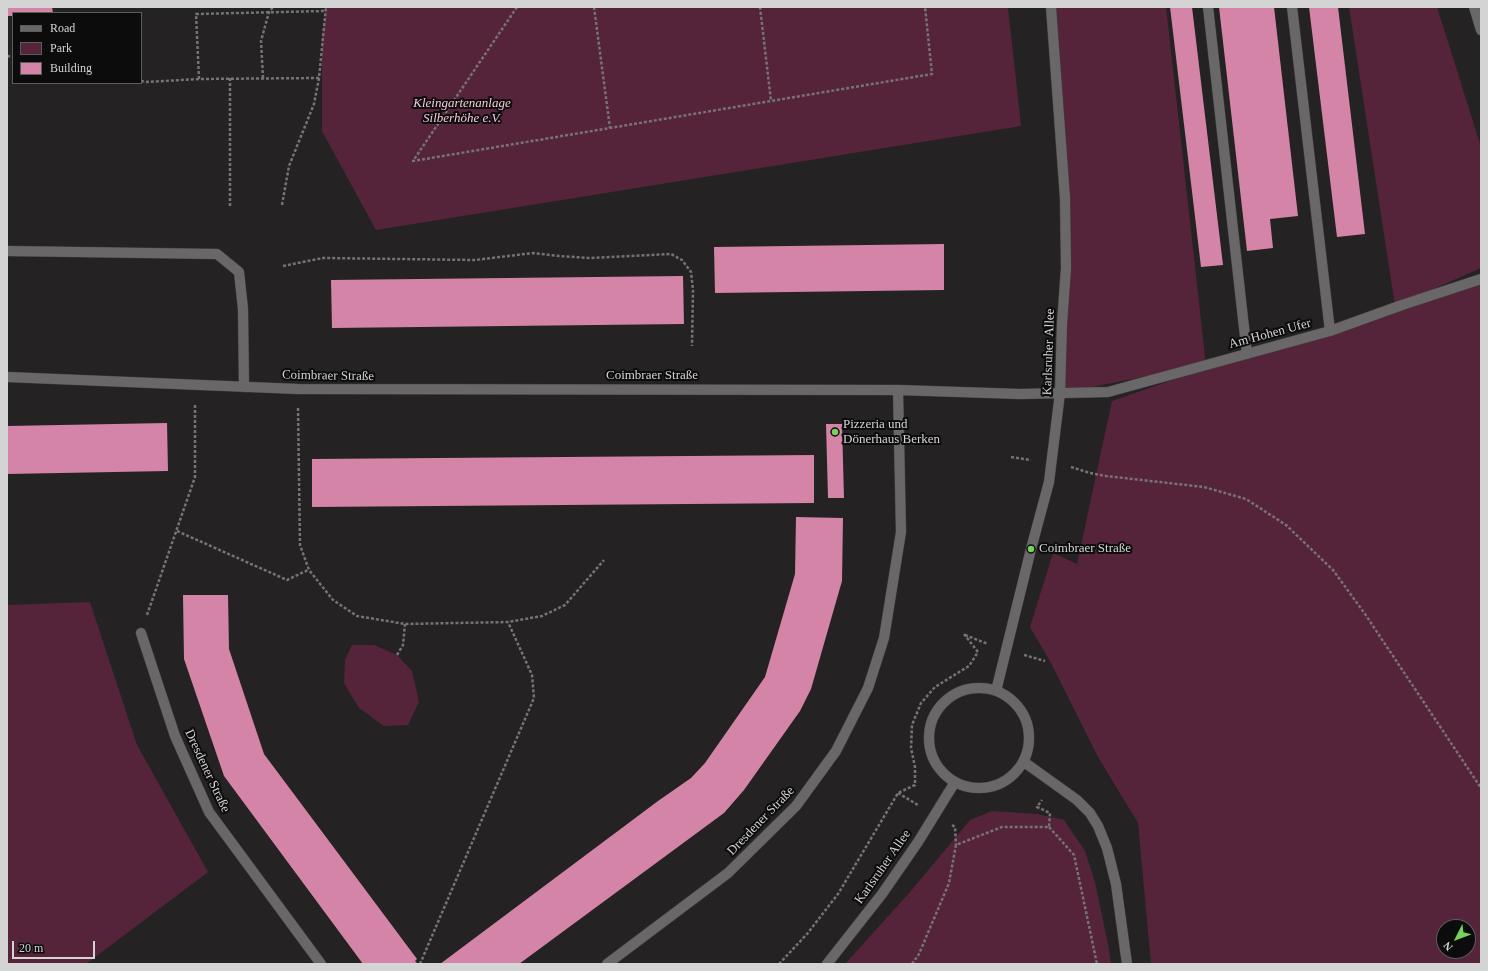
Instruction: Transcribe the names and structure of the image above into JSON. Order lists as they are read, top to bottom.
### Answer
{
  "streets": {
    "street": [
      "Am Hohen Ufer",
      "Karlsruher Allee",
      "Coimbraer Straße",
      "Dresdener Straße"
    ]
  },
  "crossings": [
    ["Am Hohen Ufer", "Karlsruher Allee"],
    ["Am Hohen Ufer", "Coimbraer Straße"],
    ["Karlsruher Allee", "Coimbraer Straße"],
    ["Coimbraer Straße", "Dresdener Straße"]
  ],
  "parks": ["Kleingartenanlage Silberhöhe e.V."],
  "places": ["Pizzeria und Dönerhaus Berken", "Coimbraer Straße"],
  "legend": ["Road", "Park", "Building"],
  "scale_bar": "20 m",
  "north": "bottom left"
}
